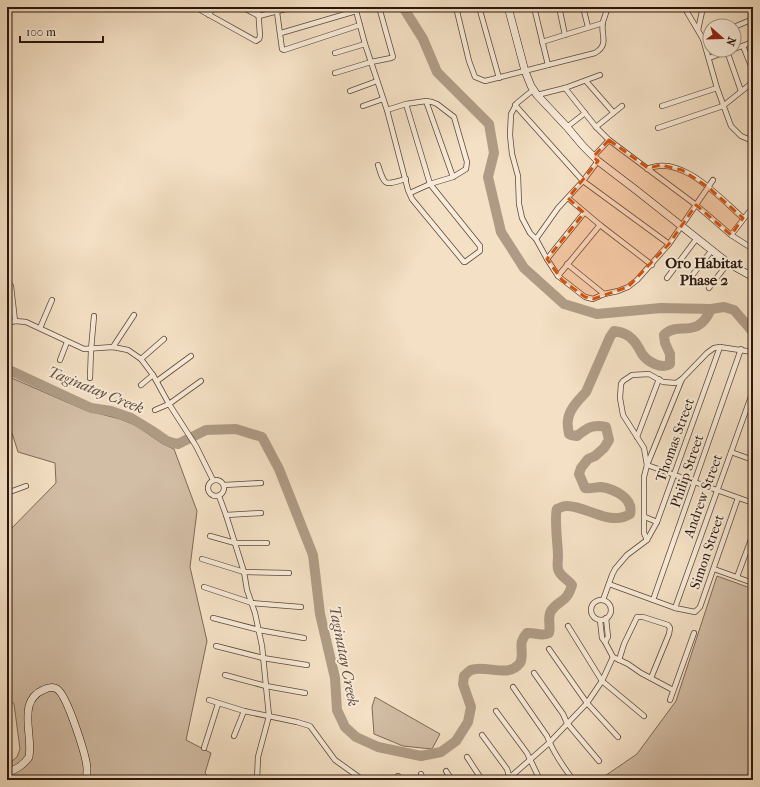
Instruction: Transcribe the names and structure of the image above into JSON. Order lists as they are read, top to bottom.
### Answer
{
  "streets": {
    "street": [
      "Thomas Street",
      "Philip Street",
      "Andrew Street",
      "Simon Street"
    ]
  },
  "crossings": [
    ["Andrew Street", "Simon Street"]
  ],
  "districts": ["Oro Habitat Phase 2"],
  "water": ["Taginatay Creek"],
  "scale_bar": "100 m",
  "north": "right"
}
